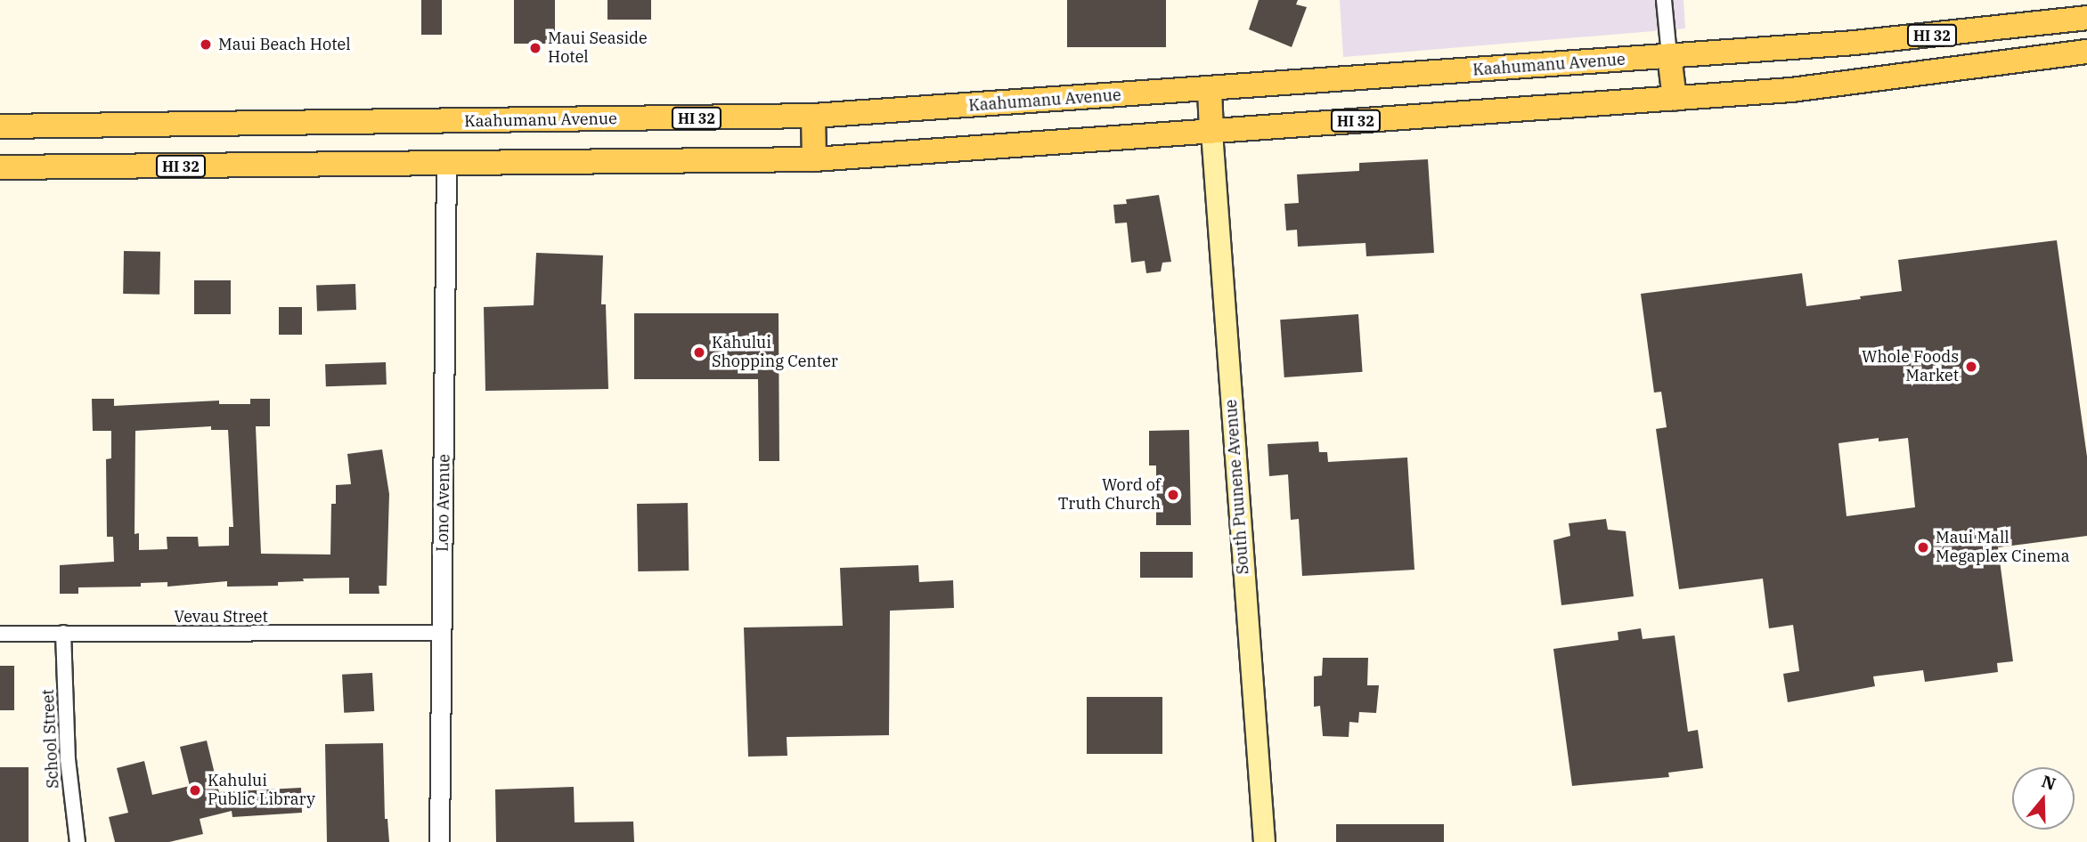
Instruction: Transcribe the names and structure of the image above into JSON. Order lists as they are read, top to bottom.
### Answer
{
  "streets": {
    "main road": ["HI 32", "Kaahumanu Avenue", "South Puunene Avenue"],
    "street": ["Lono Avenue", "Vevau Street", "School Street"]
  },
  "crossings": [
    ["HI 32", "South Puunene Avenue"],
    ["HI 32", "Lono Avenue"],
    ["Lono Avenue", "Vevau Street"],
    ["Vevau Street", "School Street"]
  ],
  "places": [
    "Maui Beach Hotel",
    "Maui Seaside Hotel",
    "Kahului Shopping Center",
    "Whole Foods Market",
    "Word of Truth Church",
    "Maui Mall Megaplex Cinema",
    "Kahului Public Library"
  ],
  "north": "top"
}
